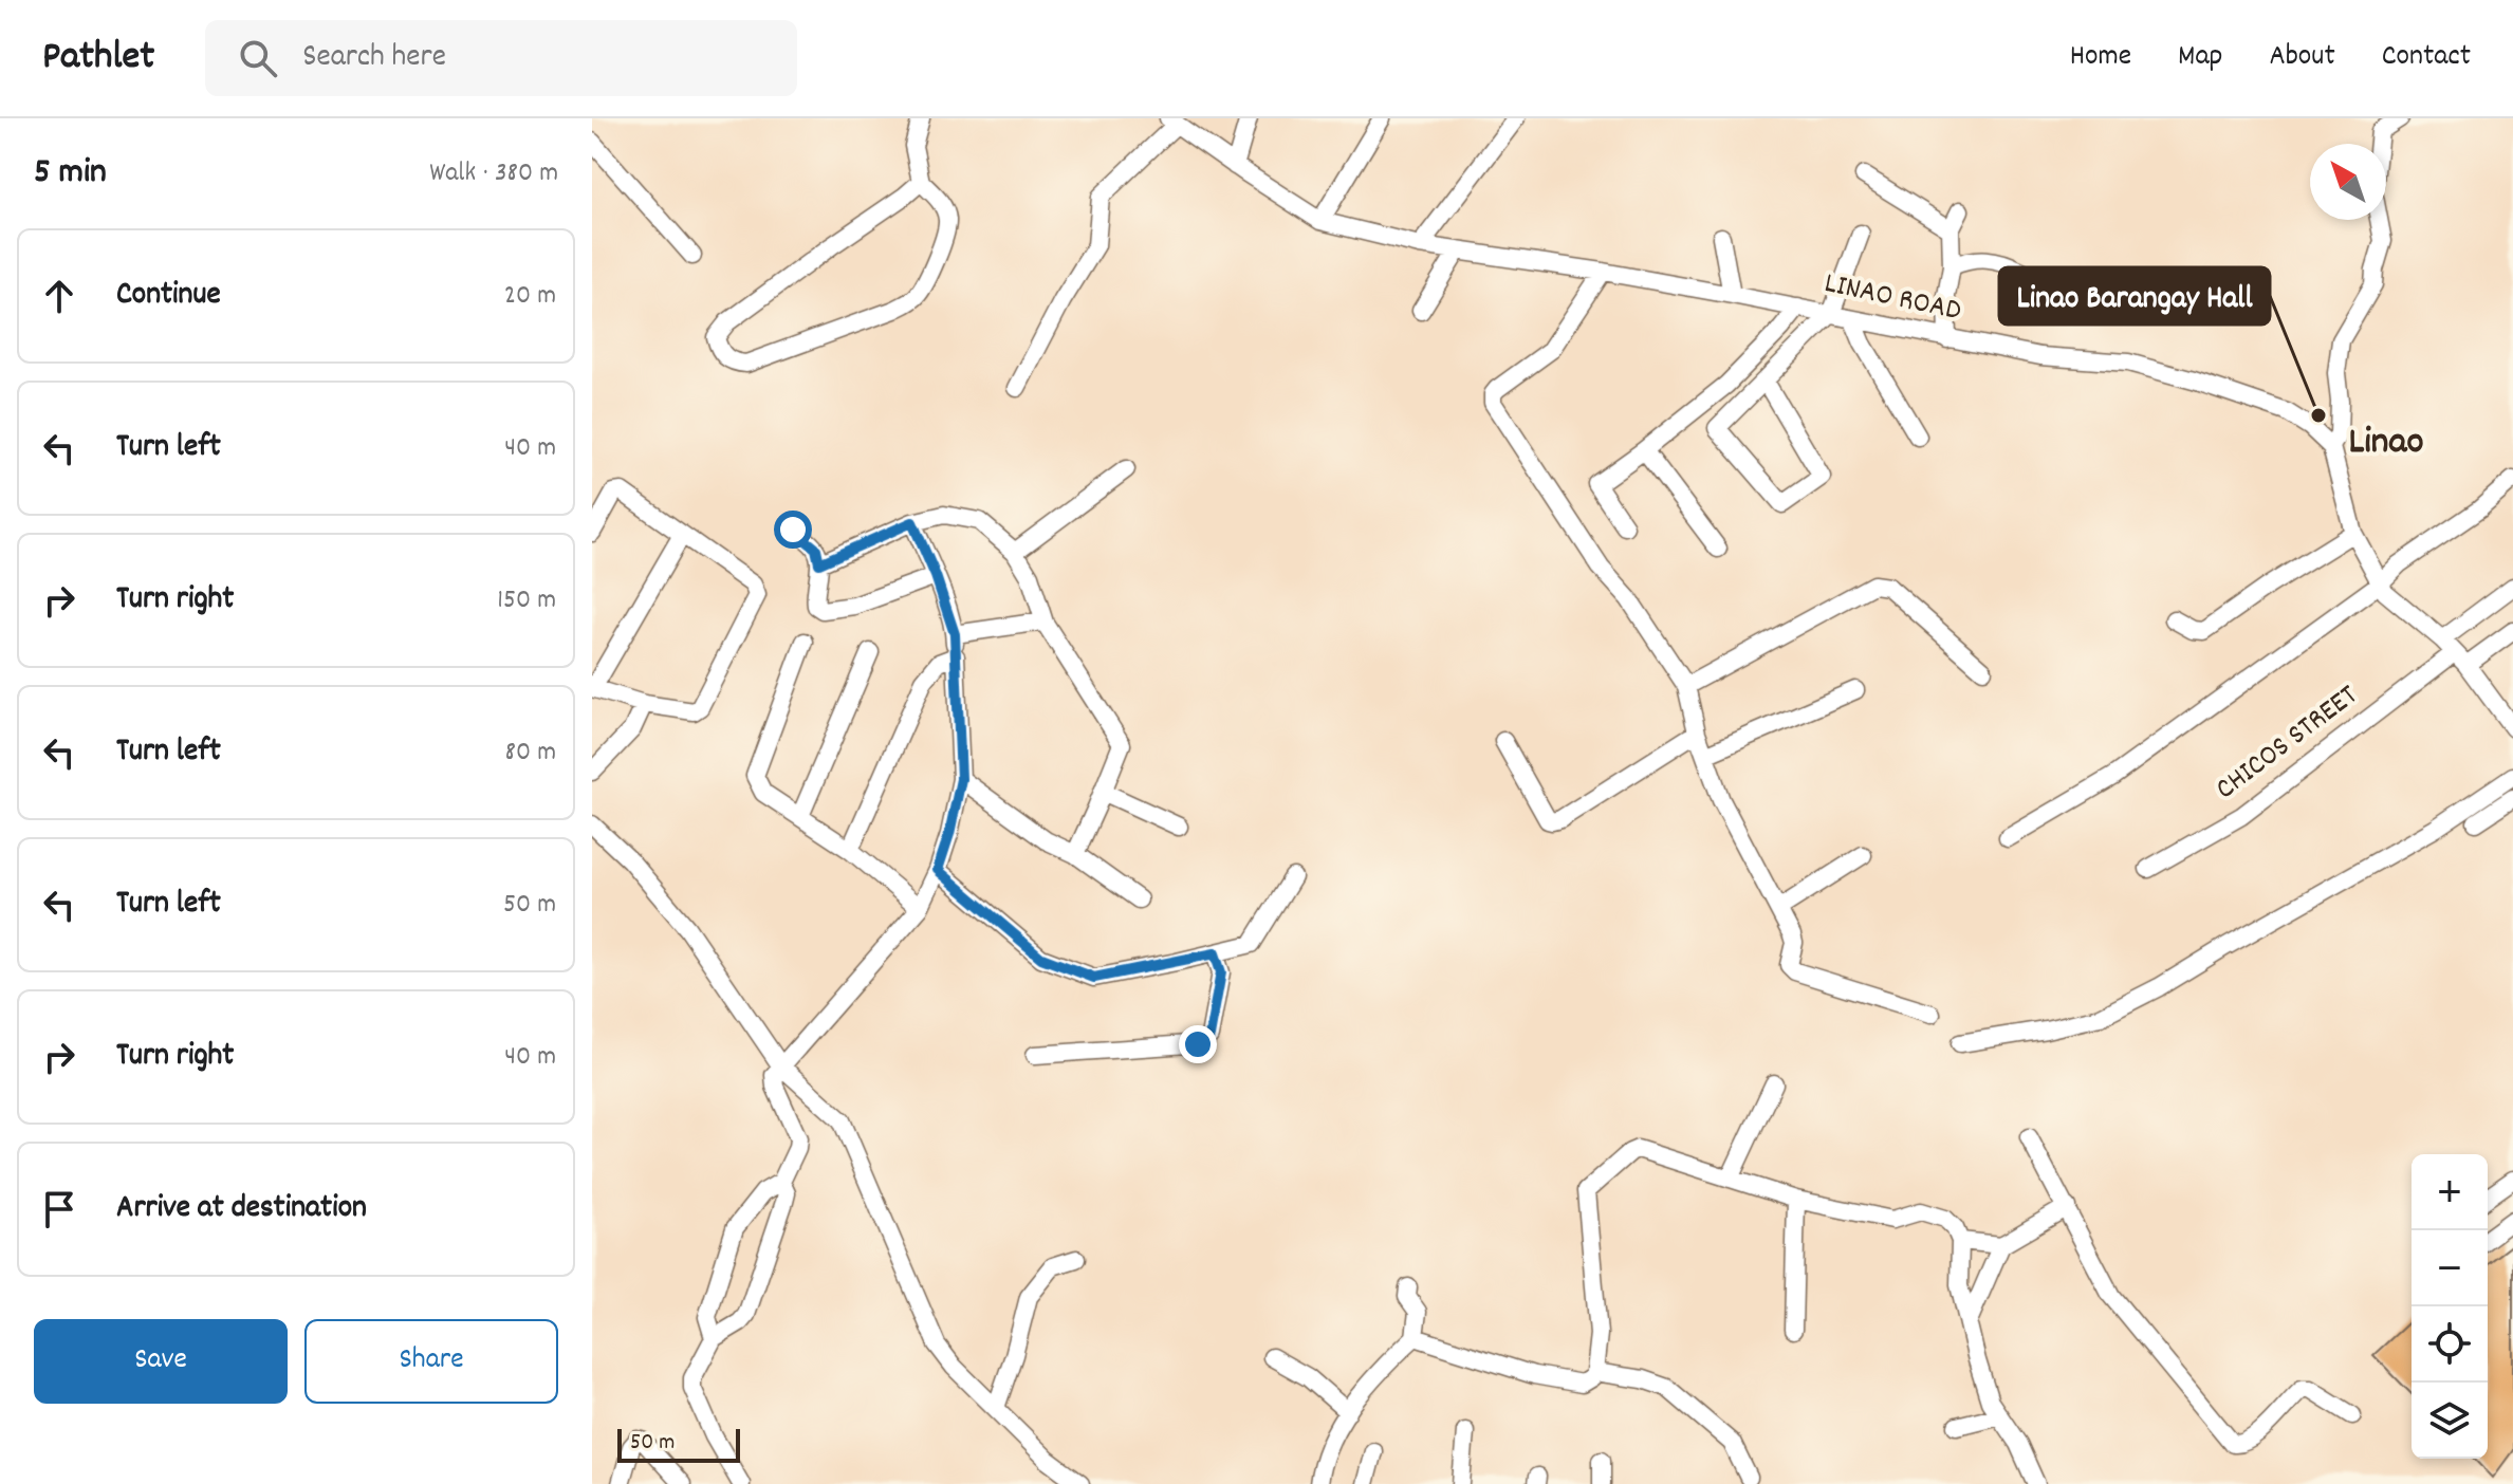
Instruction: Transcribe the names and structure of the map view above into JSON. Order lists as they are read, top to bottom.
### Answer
{
  "streets": {
    "street": ["LINAO ROAD", "CHICOS STREET"]
  },
  "districts": ["Linao"],
  "places": ["Linao Barangay Hall"],
  "scale_bar": "50 m",
  "north": "top left",
  "page": {
    "header": "Pathlet",
    "search": "Search here",
    "nav": [
      "Home",
      "Map",
      "About",
      "Contact"
    ],
    "heading": ["5 min", "Walk · 380 m"],
    "list": [
      ["Continue", "20 m"],
      ["Turn left", "40 m"],
      ["Turn right", "150 m"],
      ["Turn left", "80 m"],
      ["Turn left", "50 m"],
      ["Turn right", "40 m"],
      "Arrive at destination"
    ],
    "map_buttons": ["+", "−"],
    "buttons": ["Save", "Share"],
    "scale": "50 m"
  }
}
